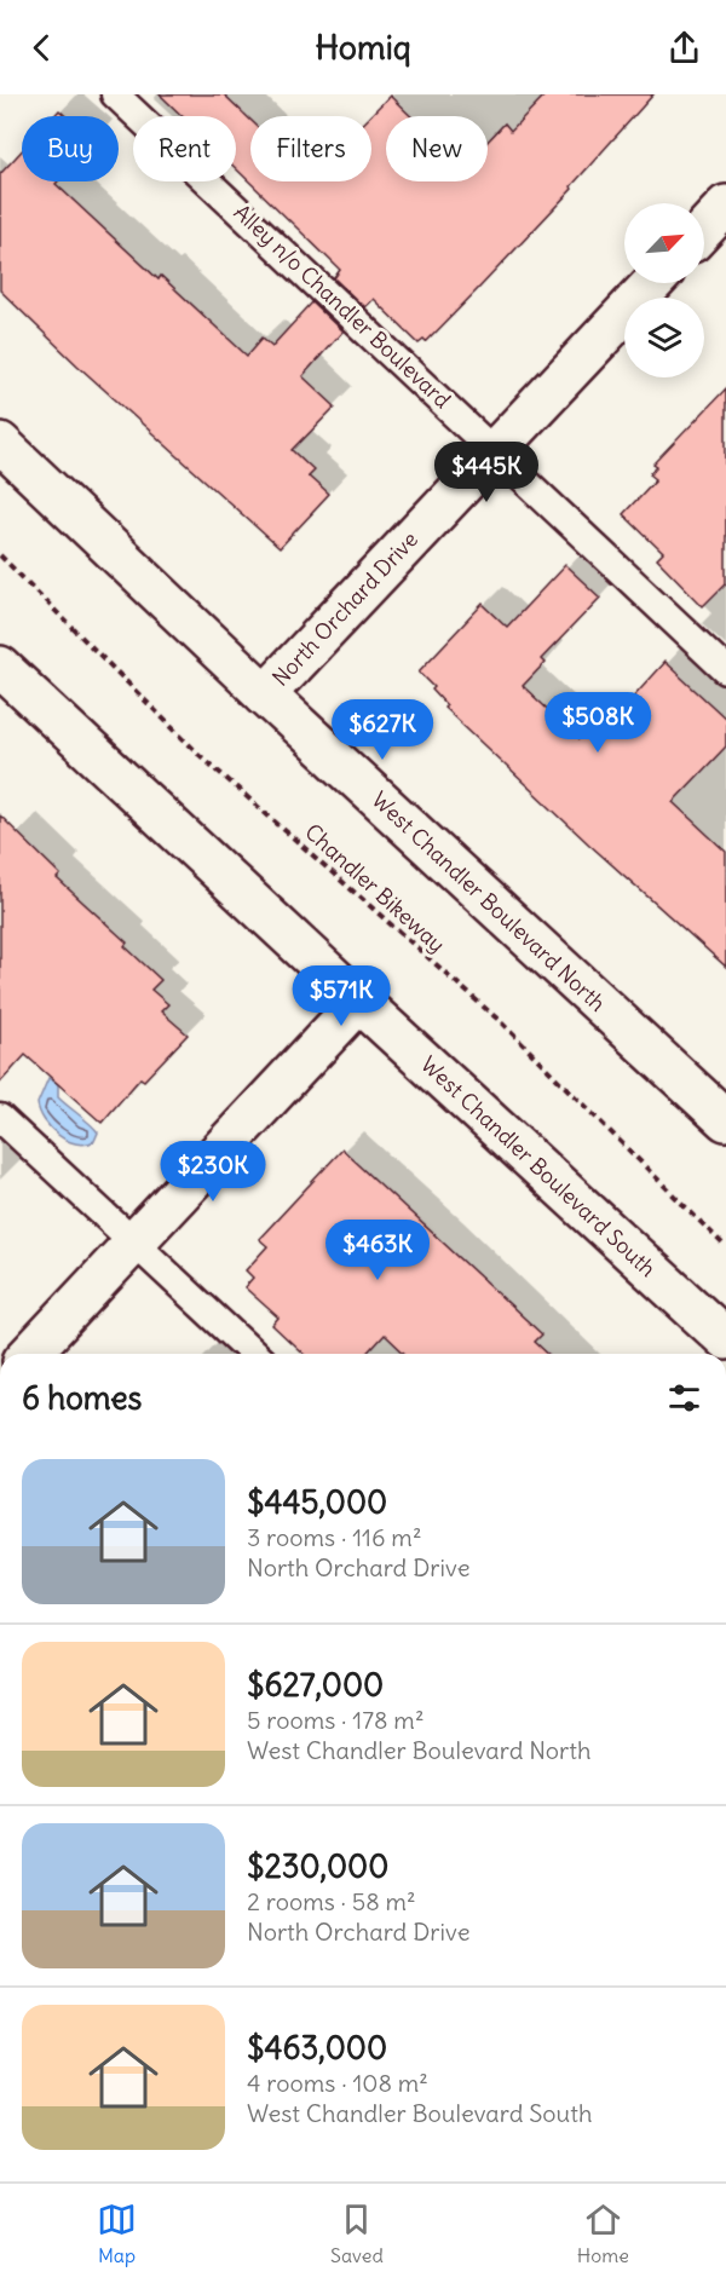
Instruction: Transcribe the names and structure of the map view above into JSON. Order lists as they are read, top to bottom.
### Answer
{
  "streets": {
    "main road": ["North Orchard Drive", "West Chandler Boulevard North", "West Chandler Boulevard South"],
    "lane": ["Alley n/o Chandler Boulevard"],
    "path": ["Chandler Bikeway"]
  },
  "crossings": [
    ["Alley n/o Chandler Boulevard", "North Orchard Drive"],
    ["North Orchard Drive", "West Chandler Boulevard North"]
  ],
  "north": "top right",
  "page": {
    "header": "Homiq",
    "chip": [
      "Buy",
      "Rent",
      "Filters",
      "New"
    ],
    "price": [
      "$445K",
      "$508K",
      "$627K",
      "$571K",
      "$230K",
      "$463K"
    ],
    "heading": "6 homes",
    "list": [
      {
        "name": "$445,000",
        "note": "3 rooms · 116 m² · North Orchard Drive"
      },
      {
        "name": "$627,000",
        "note": "5 rooms · 178 m² · West Chandler Boulevard North"
      },
      {
        "name": "$230,000",
        "note": "2 rooms · 58 m² · North Orchard Drive"
      },
      {
        "name": "$463,000",
        "note": "4 rooms · 108 m² · West Chandler Boulevard South"
      }
    ],
    "tabs": ["Map", "Saved", "Home"]
  }
}
